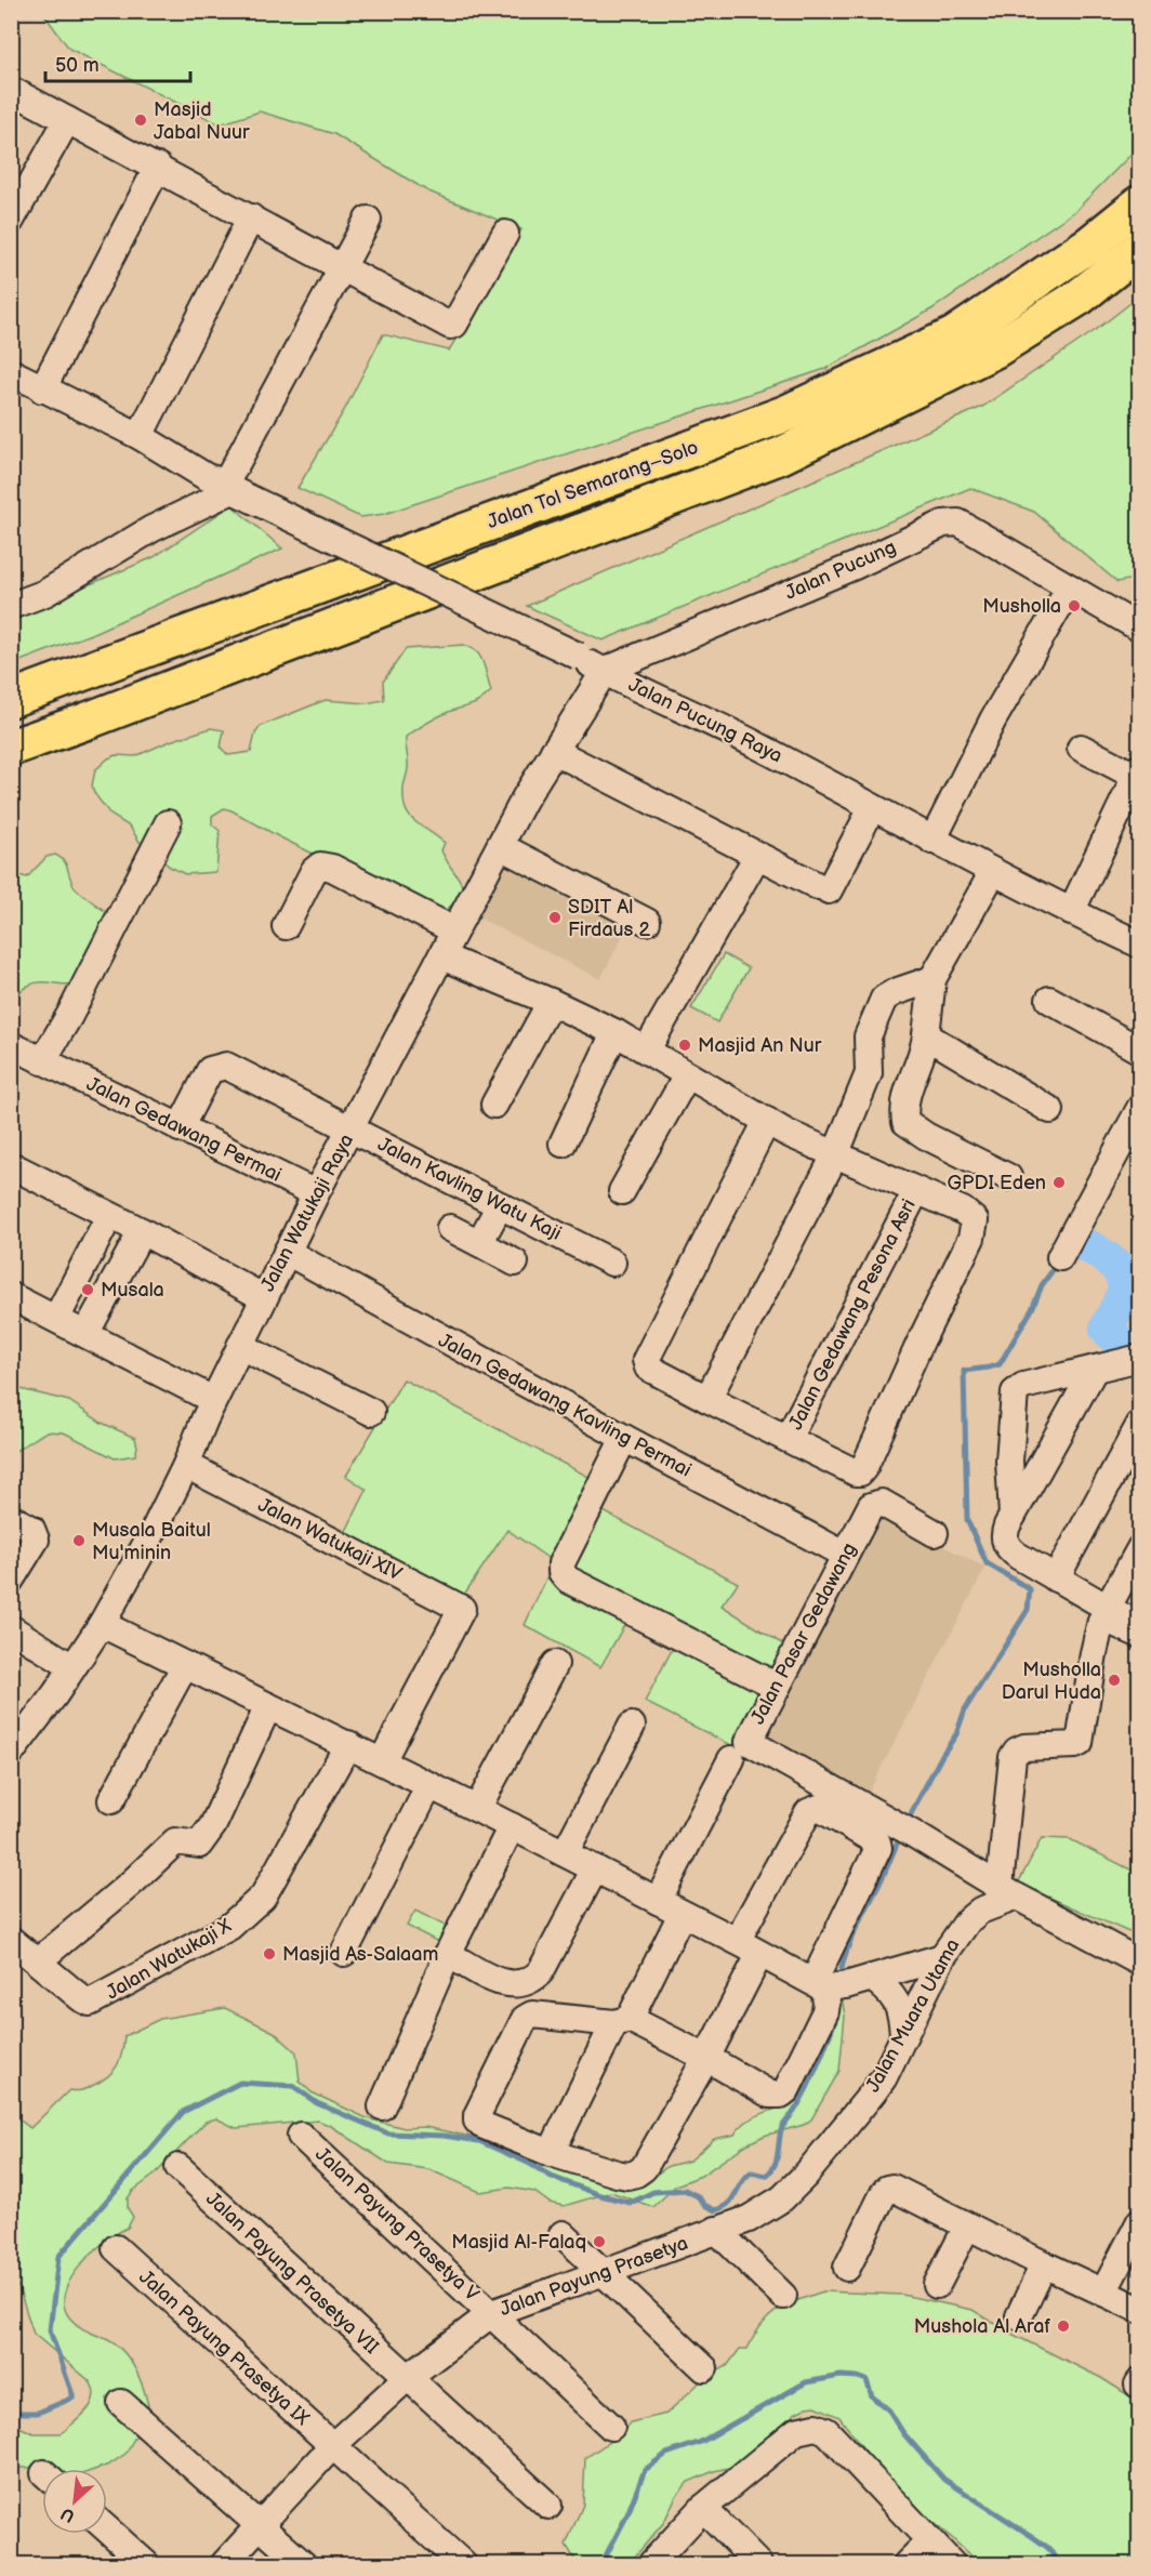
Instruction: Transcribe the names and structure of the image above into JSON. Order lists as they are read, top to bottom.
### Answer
{
  "streets": {
    "highway": ["Jalan Tol Semarang–Solo"],
    "street": [
      "Jalan Pucung",
      "Jalan Pucung Raya",
      "Jalan Gedawang Permai",
      "Jalan Kavling Watu Kaji",
      "Jalan Watukaji Raya",
      "Jalan Gedawang Pesona Asri",
      "Jalan Gedawang Kavling Permai",
      "Jalan Watukaji XIV",
      "Jalan Pasar Gedawang",
      "Jalan Watukaji X",
      "Jalan Muara Utama",
      "Jalan Payung Prasetya V",
      "Jalan Payung Prasetya VII",
      "Jalan Payung Prasetya",
      "Jalan Payung Prasetya IX"
    ]
  },
  "crossings": [
    ["Jalan Pucung", "Jalan Pucung Raya"],
    ["Jalan Pucung", "Jalan Watukaji Raya"],
    ["Jalan Pucung Raya", "Jalan Watukaji Raya"],
    ["Jalan Gedawang Permai", "Jalan Kavling Watu Kaji"],
    ["Jalan Gedawang Permai", "Jalan Watukaji Raya"],
    ["Jalan Kavling Watu Kaji", "Jalan Watukaji Raya"],
    ["Jalan Watukaji Raya", "Jalan Gedawang Pesona Asri"],
    ["Jalan Watukaji Raya", "Jalan Gedawang Kavling Permai"],
    ["Jalan Watukaji Raya", "Jalan Watukaji XIV"],
    ["Jalan Gedawang Kavling Permai", "Jalan Pasar Gedawang"],
    ["Jalan Pasar Gedawang", "Jalan Muara Utama"],
    ["Jalan Muara Utama", "Jalan Payung Prasetya"],
    ["Jalan Payung Prasetya V", "Jalan Payung Prasetya"],
    ["Jalan Payung Prasetya VII", "Jalan Payung Prasetya"],
    ["Jalan Payung Prasetya", "Jalan Payung Prasetya IX"]
  ],
  "places": [
    "Masjid Jabal Nuur",
    "Musholla",
    "SDIT Al Firdaus 2",
    "Masjid An Nur",
    "GPDI Eden",
    "Musala",
    "Musala Baitul Mu'minin",
    "Musholla Darul Huda",
    "Masjid As-Salaam",
    "Masjid Al-Falaq",
    "Mushola Al Araf"
  ],
  "scale_bar": "50 m",
  "north": "bottom left"
}
